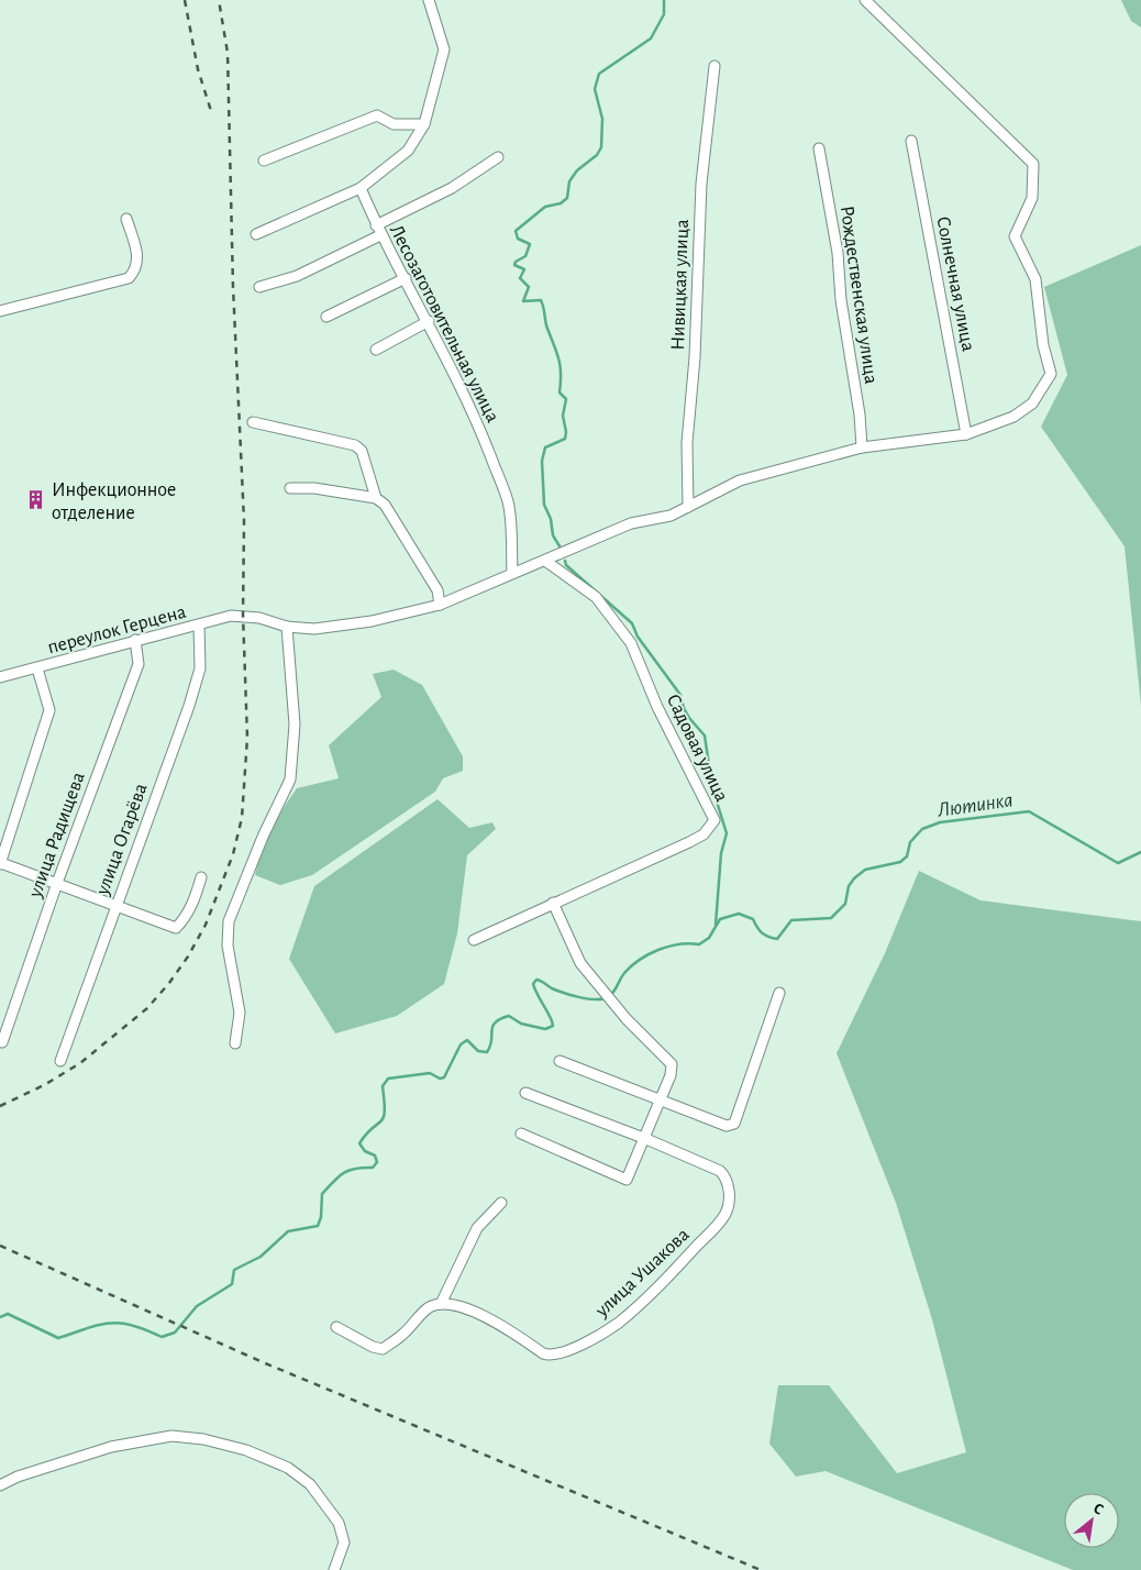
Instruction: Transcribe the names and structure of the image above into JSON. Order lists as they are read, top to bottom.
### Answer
{
  "streets": {
    "street": [
      "Солнечная улица",
      "Нивицкая улица",
      "Рождественская улица",
      "Лесозаготовительная улица",
      "переулок Герцена",
      "Садовая улица",
      "улица Радищева",
      "улица Огарёва",
      "улица Ушакова"
    ]
  },
  "crossings": [
    ["переулок Герцена", "улица Радищева"],
    ["переулок Герцена", "улица Огарёва"]
  ],
  "water": ["Лютинка"],
  "places": {
    "building": ["Инфекционное отделение"]
  },
  "north": "top right"
}
